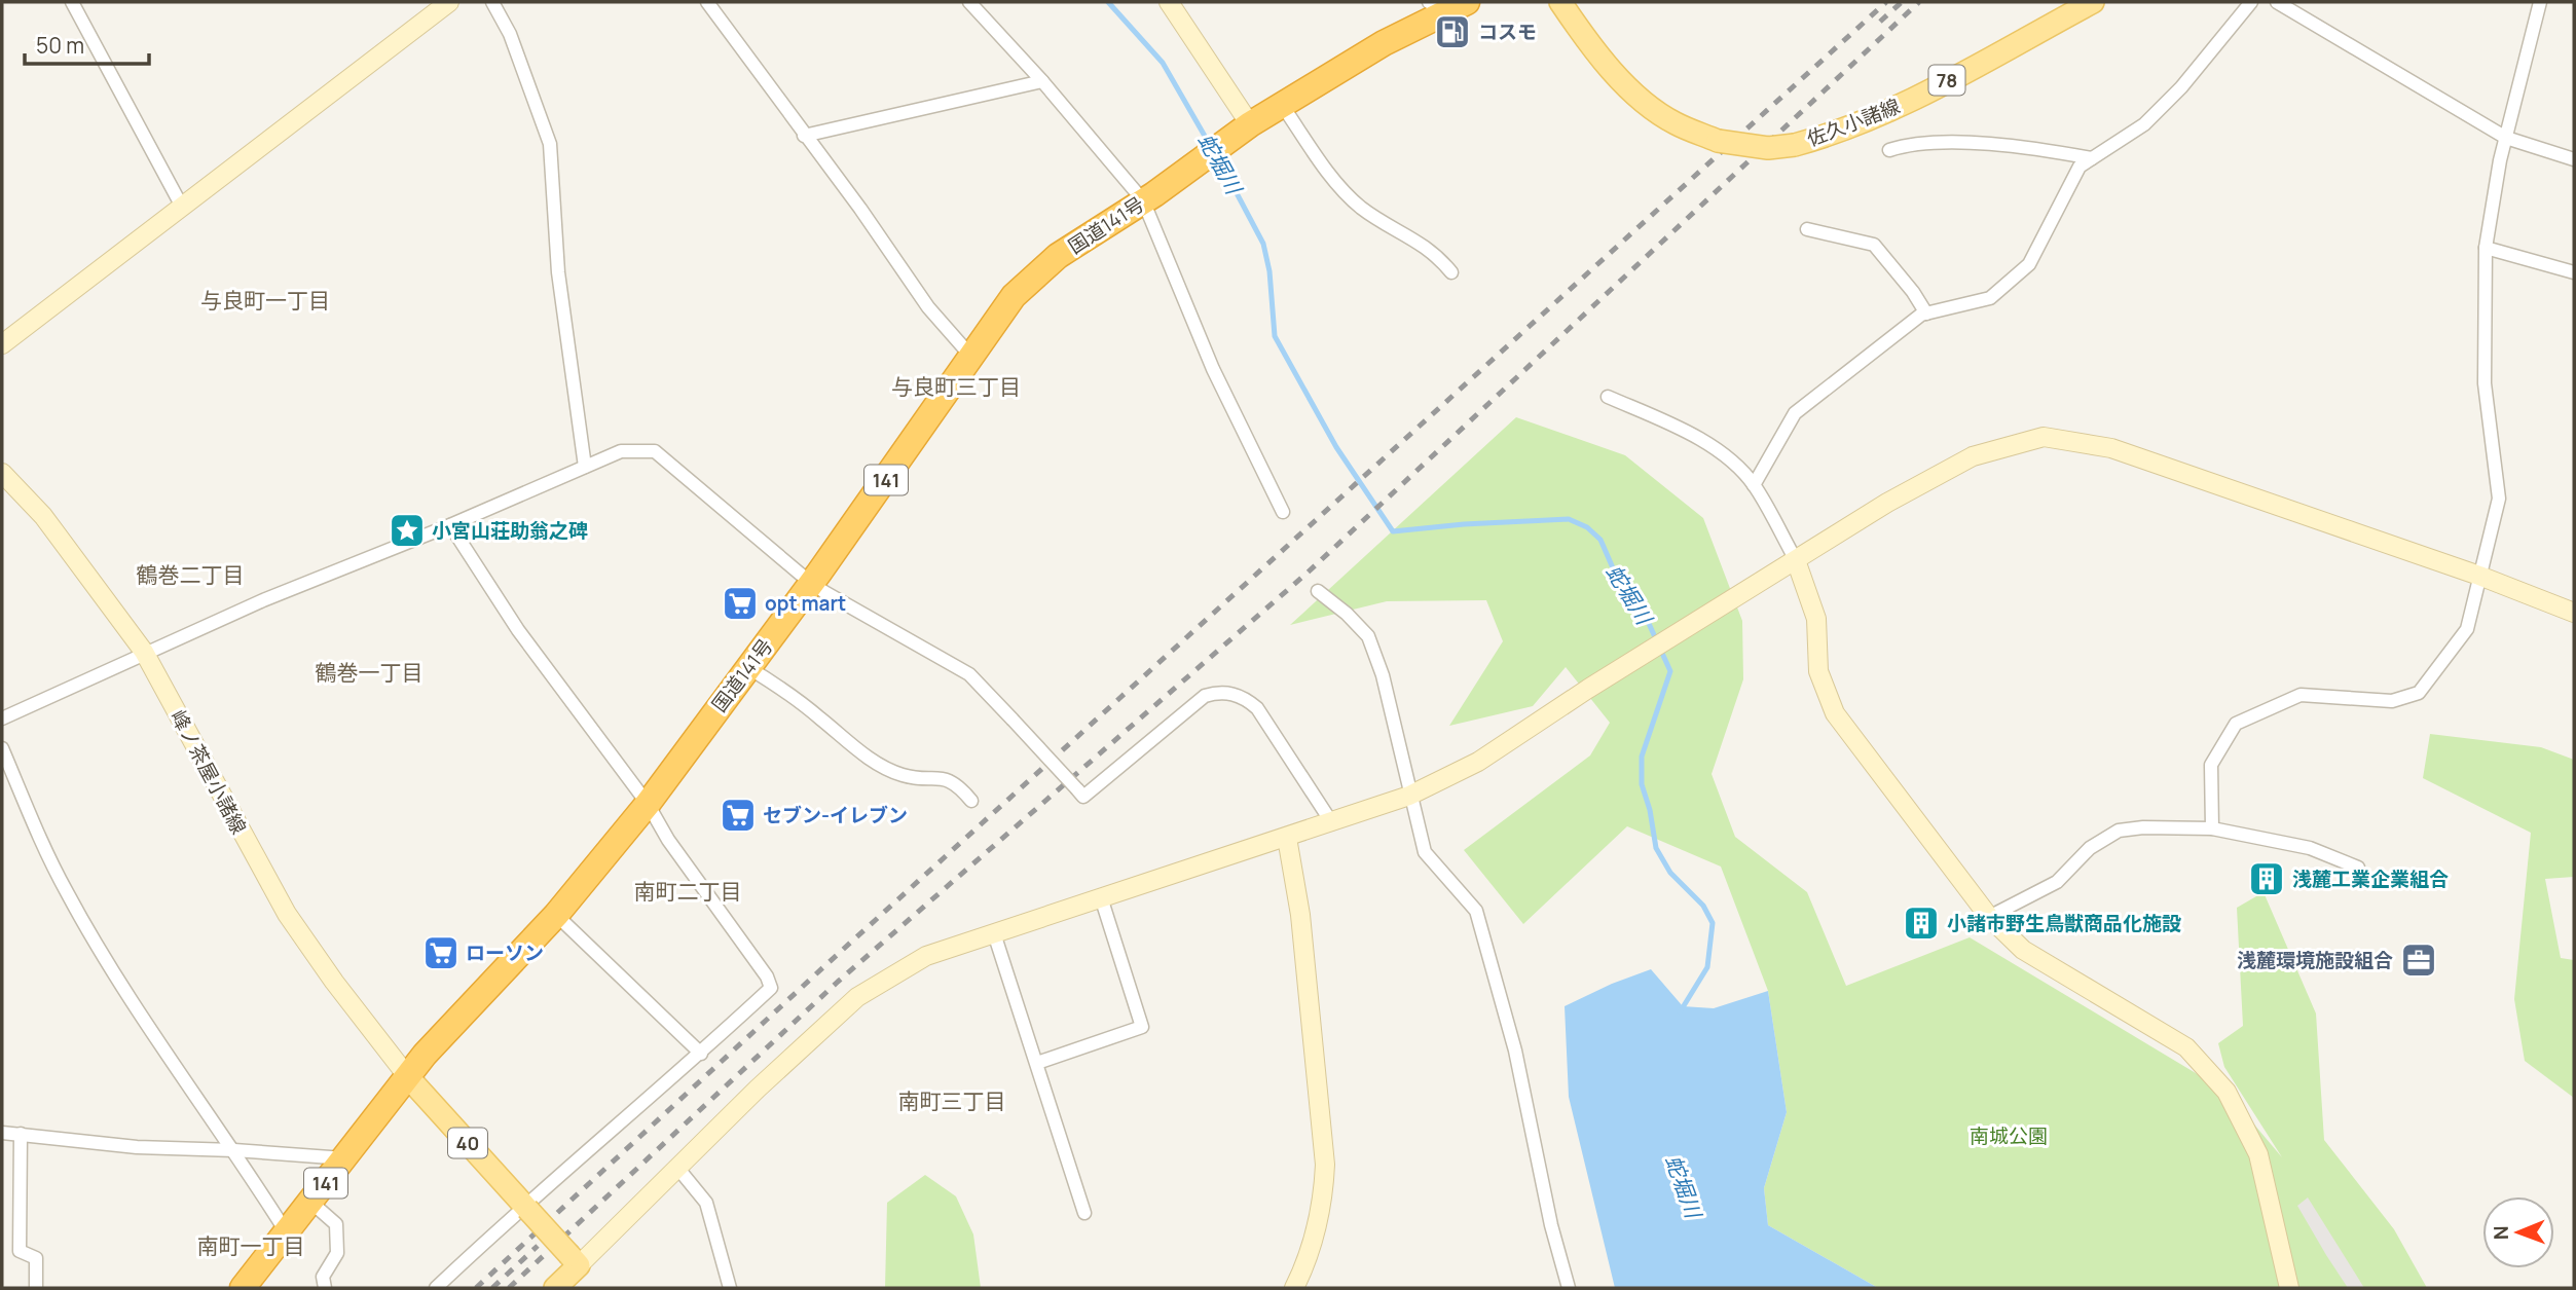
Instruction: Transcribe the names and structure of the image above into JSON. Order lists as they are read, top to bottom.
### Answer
{
  "streets": {
    "highway": ["国道141号", "141"],
    "main road": ["78", "佐久小諸線", "40"],
    "street": ["峰ノ茶屋小諸線"]
  },
  "crossings": [
    ["国道141号", "峰ノ茶屋小諸線"],
    ["国道141号", "40"],
    ["峰ノ茶屋小諸線", "40"]
  ],
  "districts": [
    "与良町一丁目",
    "与良町三丁目",
    "鶴巻二丁目",
    "鶴巻一丁目",
    "南町二丁目",
    "南町三丁目",
    "南町一丁目"
  ],
  "water": ["蛇堀川"],
  "parks": ["南城公園"],
  "places": {
    "fuel station": ["コスモ"],
    "place": ["小宮山荘助翁之碑"],
    "supermarket": ["opt mart", "セブン-イレブン", "ローソン"],
    "building": ["浅麓工業企業組合", "小諸市野生鳥獣商品化施設"],
    "office": ["浅麓環境施設組合"]
  },
  "scale_bar": "50 m",
  "north": "left"
}
